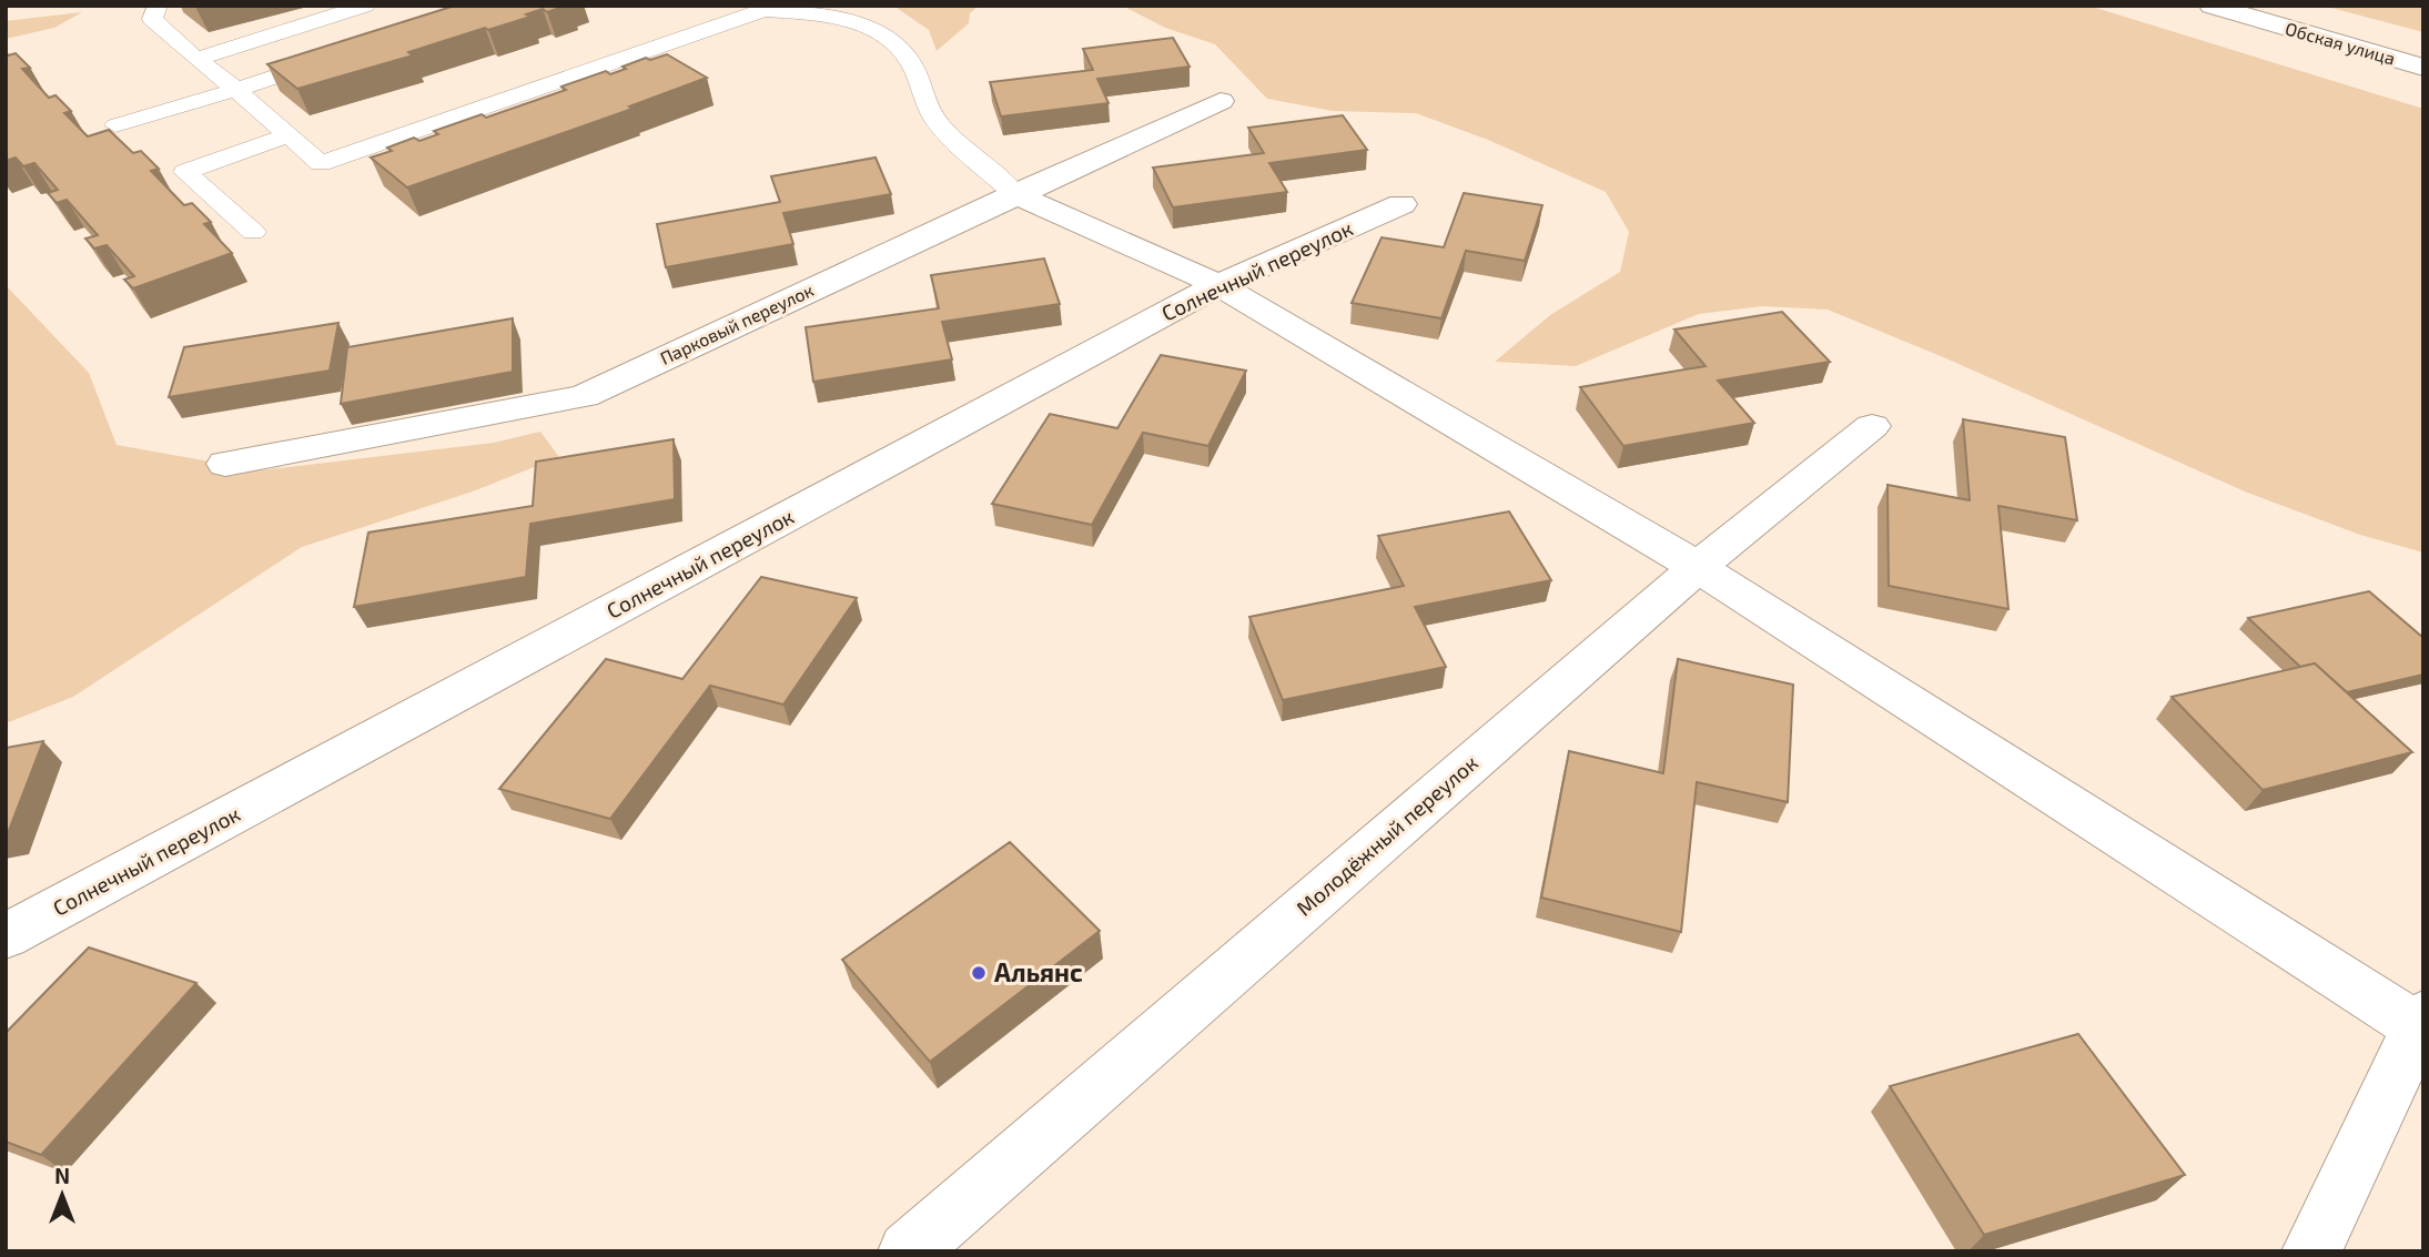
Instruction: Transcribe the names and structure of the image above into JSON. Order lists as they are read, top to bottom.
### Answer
{
  "streets": {
    "street": [
      "Обская улица",
      "Солнечный переулок",
      "Парковый переулок",
      "Молодёжный переулок"
    ]
  },
  "places": ["Альянс"],
  "north": "top"
}
